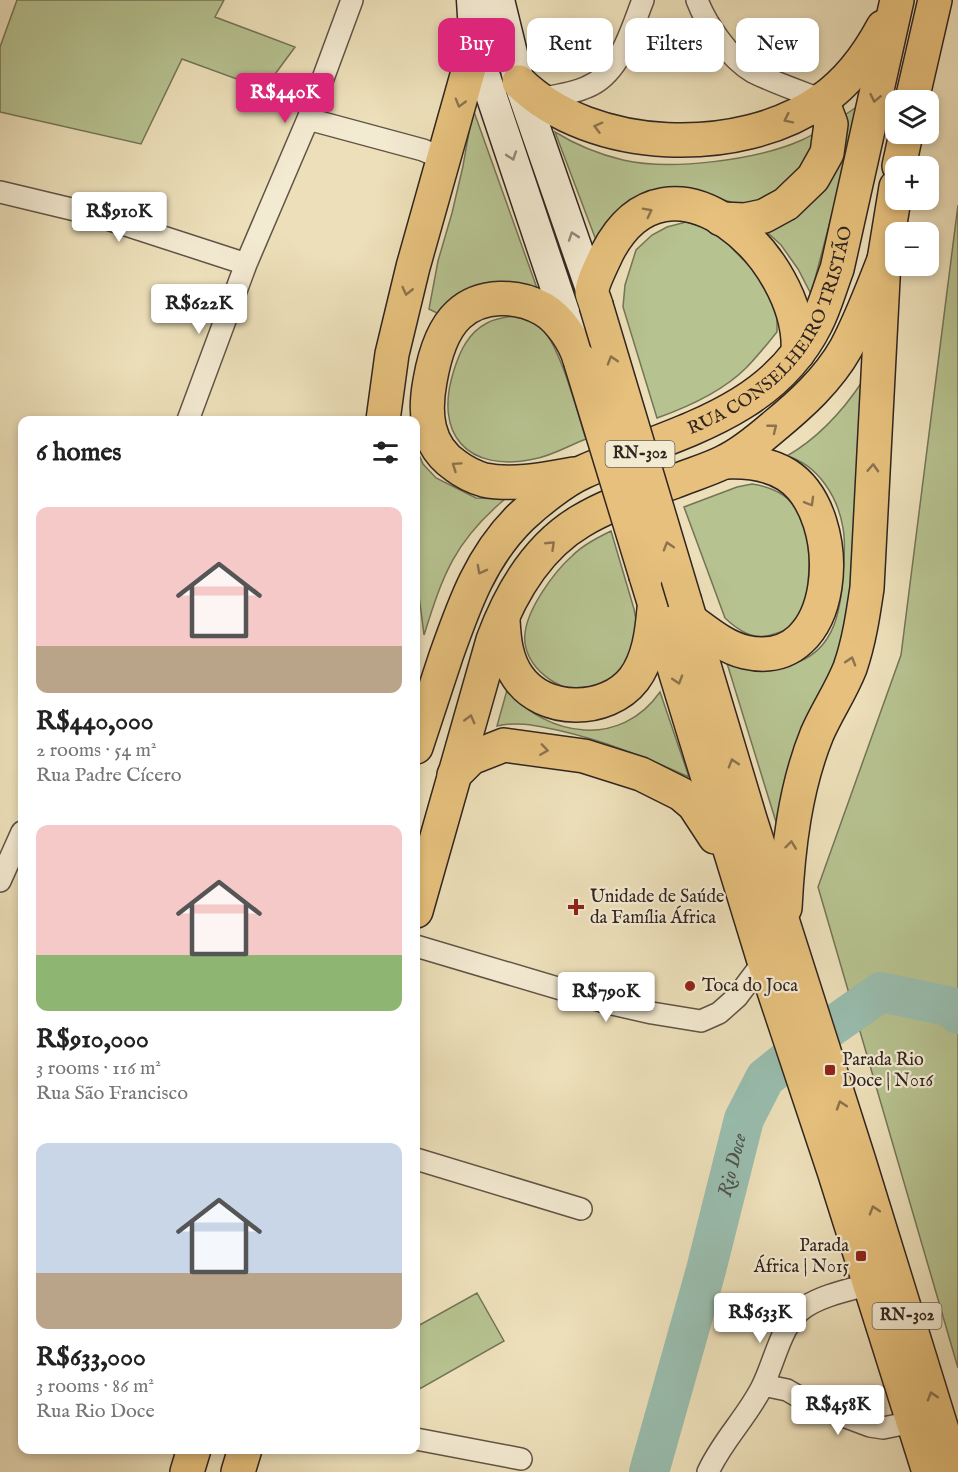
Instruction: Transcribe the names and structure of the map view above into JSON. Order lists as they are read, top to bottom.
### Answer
{
  "streets": {
    "main road": ["RUA CONSELHEIRO TRISTÃO", "RN-302"]
  },
  "water": ["Rio Doce"],
  "places": {
    "health": ["Unidade de Saúde da Família África"],
    "other": ["Toca do Joca"],
    "transit": ["Parada Rio Doce | N016", "Parada África | N015"]
  },
  "page": {
    "chip": [
      "Buy",
      "Rent",
      "Filters",
      "New"
    ],
    "price": [
      "R$440K",
      "R$910K",
      "R$622K",
      "R$790K",
      "R$633K",
      "R$458K"
    ],
    "map_buttons": ["+", "−"],
    "heading": "6 homes",
    "list": [
      {
        "name": "R$440,000",
        "note": "2 rooms · 54 m² · Rua Padre Cícero"
      },
      {
        "name": "R$910,000",
        "note": "3 rooms · 116 m² · Rua São Francisco"
      },
      {
        "name": "R$633,000",
        "note": "3 rooms · 86 m² · Rua Rio Doce"
      }
    ]
  }
}
